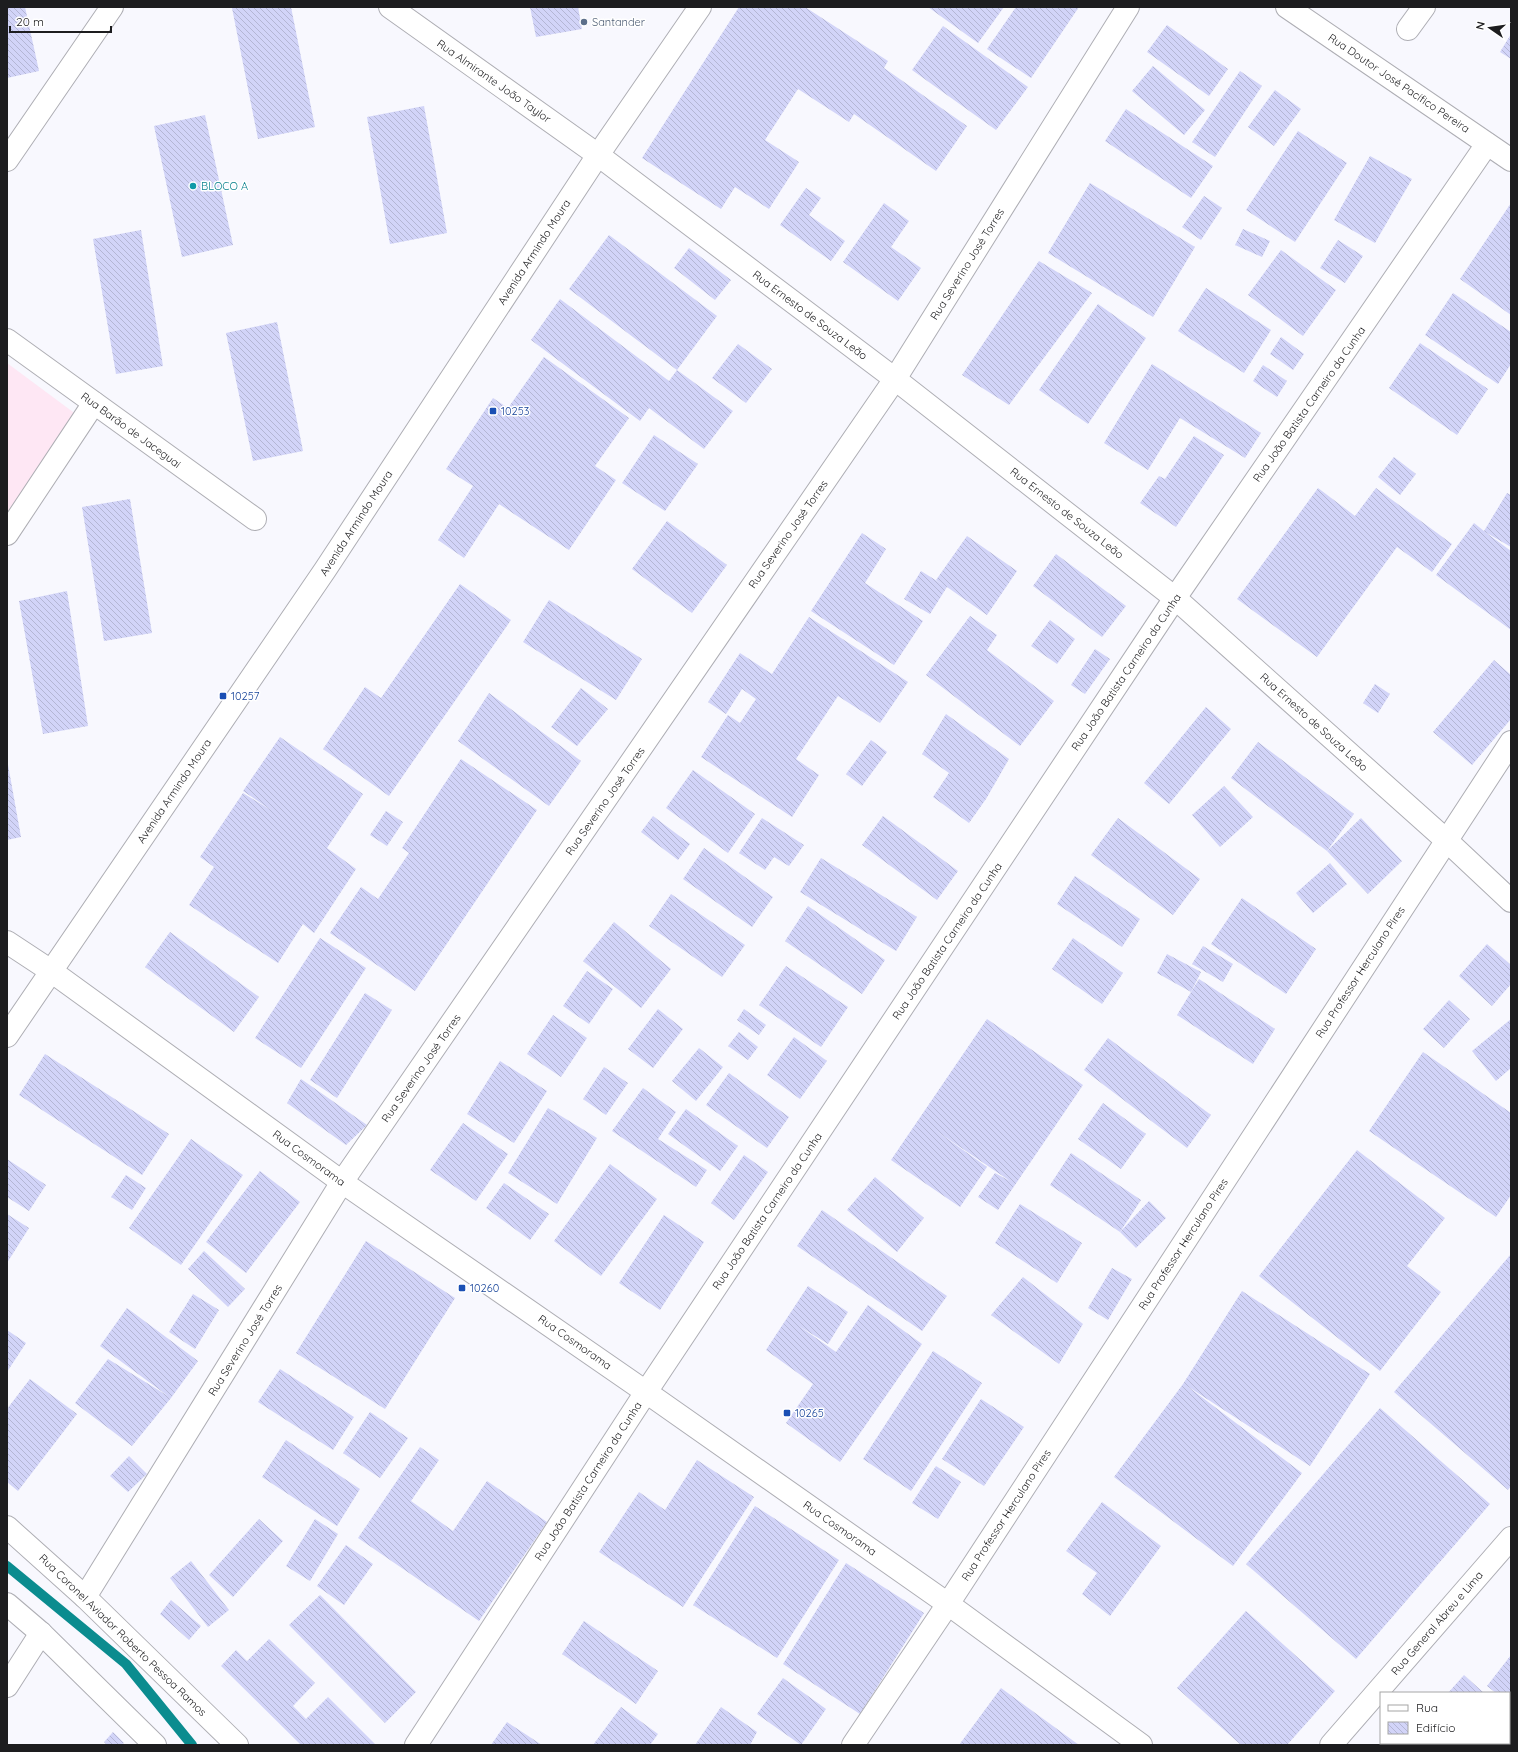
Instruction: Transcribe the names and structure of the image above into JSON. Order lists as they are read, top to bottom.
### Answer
{
  "streets": {
    "street": [
      "Rua Almirante João Taylor",
      "Rua Doutor José Pacífico Pereira",
      "Avenida Armindo Moura",
      "Rua Severino José Torres",
      "Rua Ernesto de Souza Leão",
      "Rua João Batista Carneiro da Cunha",
      "Rua Barão de Jaceguai",
      "Rua Professor Herculano Pires",
      "Rua Cosmorama",
      "Rua General Abreu e Lima",
      "Rua Coronel Aviador Roberto Pessoa Ramos"
    ]
  },
  "crossings": [
    ["Rua Almirante João Taylor", "Avenida Armindo Moura"],
    ["Rua Almirante João Taylor", "Rua Ernesto de Souza Leão"],
    ["Rua Doutor José Pacífico Pereira", "Rua João Batista Carneiro da Cunha"],
    ["Avenida Armindo Moura", "Rua Ernesto de Souza Leão"],
    ["Avenida Armindo Moura", "Rua Cosmorama"],
    ["Rua Severino José Torres", "Rua Ernesto de Souza Leão"],
    ["Rua Severino José Torres", "Rua Cosmorama"],
    ["Rua Severino José Torres", "Rua Coronel Aviador Roberto Pessoa Ramos"],
    ["Rua Ernesto de Souza Leão", "Rua João Batista Carneiro da Cunha"],
    ["Rua Ernesto de Souza Leão", "Rua Professor Herculano Pires"],
    ["Rua João Batista Carneiro da Cunha", "Rua Cosmorama"],
    ["Rua Professor Herculano Pires", "Rua Cosmorama"]
  ],
  "places": {
    "other": ["Santander", "BLOCO A"],
    "transit": [
      "10253",
      "10257",
      "10260",
      "10265"
    ]
  },
  "legend": ["Rua", "Edifício"],
  "scale_bar": "20 m",
  "north": "left"
}
